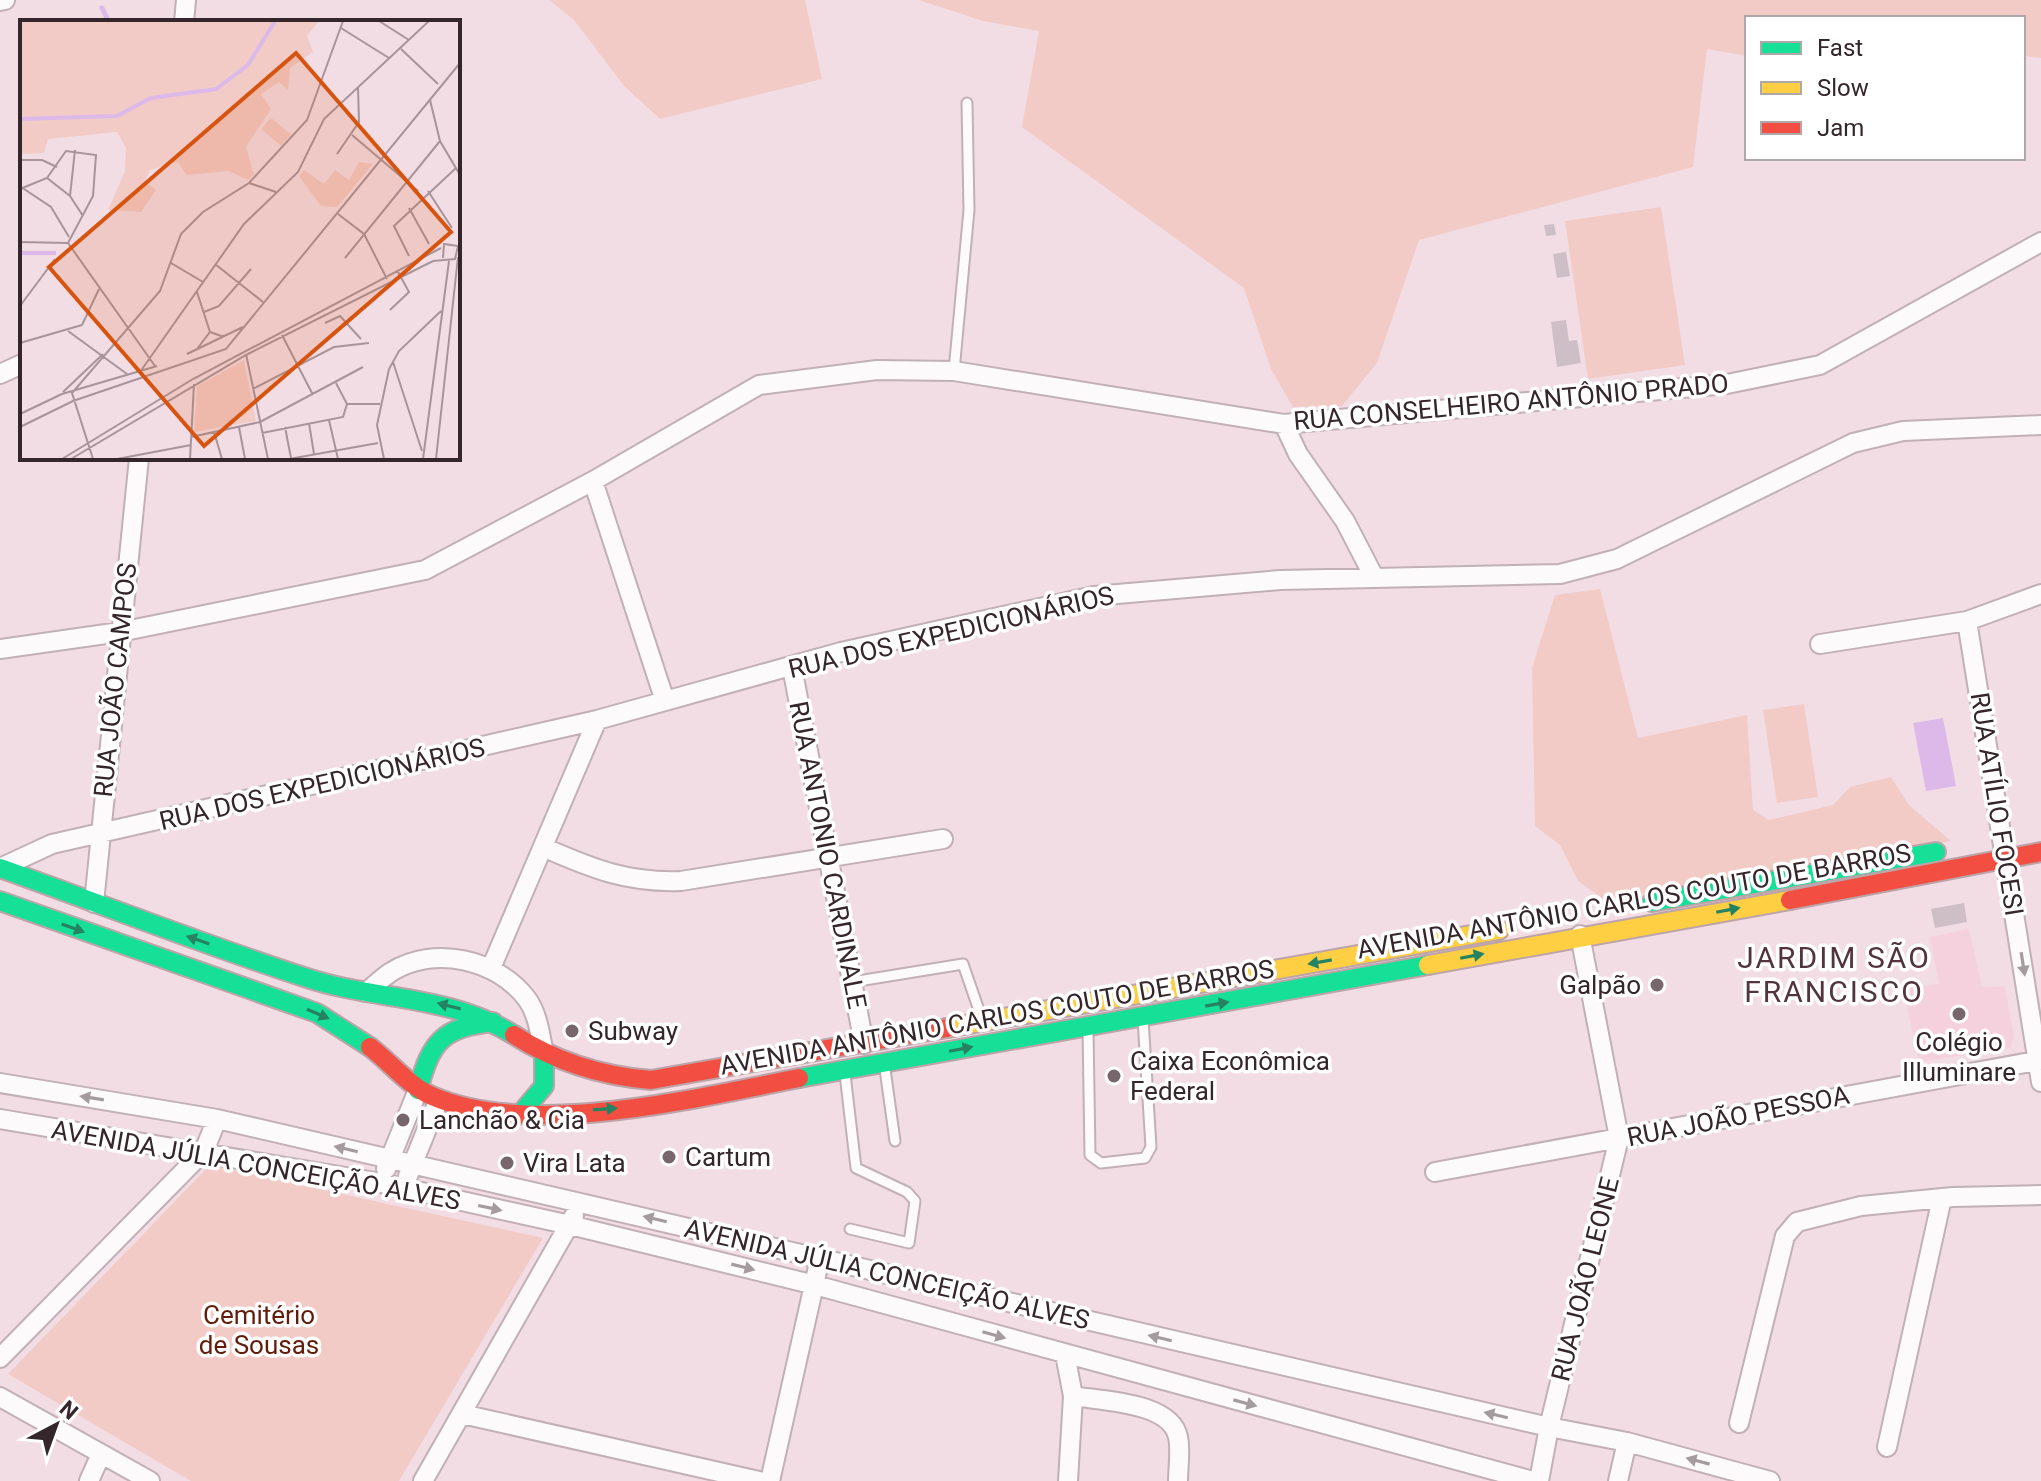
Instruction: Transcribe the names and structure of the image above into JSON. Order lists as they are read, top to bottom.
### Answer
{
  "streets": {
    "main road": ["AVENIDA ANTÔNIO CARLOS COUTO DE BARROS"],
    "street": [
      "RUA CONSELHEIRO ANTÔNIO PRADO",
      "RUA DOS EXPEDICIONÁRIOS",
      "RUA JOÃO CAMPOS",
      "RUA ATÍLIO FOCESI",
      "RUA ANTONIO CARDINALE",
      "RUA JOÃO PESSOA",
      "AVENIDA JÚLIA CONCEIÇÃO ALVES",
      "RUA JOÃO LEONE"
    ]
  },
  "crossings": [
    ["RUA CONSELHEIRO ANTÔNIO PRADO", "RUA JOÃO CAMPOS"],
    ["RUA DOS EXPEDICIONÁRIOS", "RUA JOÃO CAMPOS"],
    ["RUA DOS EXPEDICIONÁRIOS", "RUA ANTONIO CARDINALE"],
    ["RUA DOS EXPEDICIONÁRIOS", "AVENIDA ANTÔNIO CARLOS COUTO DE BARROS"],
    ["RUA JOÃO CAMPOS", "AVENIDA ANTÔNIO CARLOS COUTO DE BARROS"],
    ["RUA ATÍLIO FOCESI", "AVENIDA ANTÔNIO CARLOS COUTO DE BARROS"],
    ["RUA ATÍLIO FOCESI", "RUA JOÃO PESSOA"],
    ["RUA ANTONIO CARDINALE", "AVENIDA ANTÔNIO CARLOS COUTO DE BARROS"],
    ["AVENIDA ANTÔNIO CARLOS COUTO DE BARROS", "RUA JOÃO LEONE"],
    ["RUA JOÃO PESSOA", "RUA JOÃO LEONE"],
    ["AVENIDA JÚLIA CONCEIÇÃO ALVES", "RUA JOÃO LEONE"]
  ],
  "one_way": ["RUA ATÍLIO FOCESI"],
  "districts": ["JARDIM SÃO FRANCISCO"],
  "parks": ["Cemitério de Sousas"],
  "places": [
    "Galpão",
    "Colégio Illuminare",
    "Subway",
    "Caixa Econômica Federal",
    "Lanchão & Cia",
    "Cartum",
    "Vira Lata"
  ],
  "legend": ["Fast", "Slow", "Jam"],
  "north": "top right"
}
